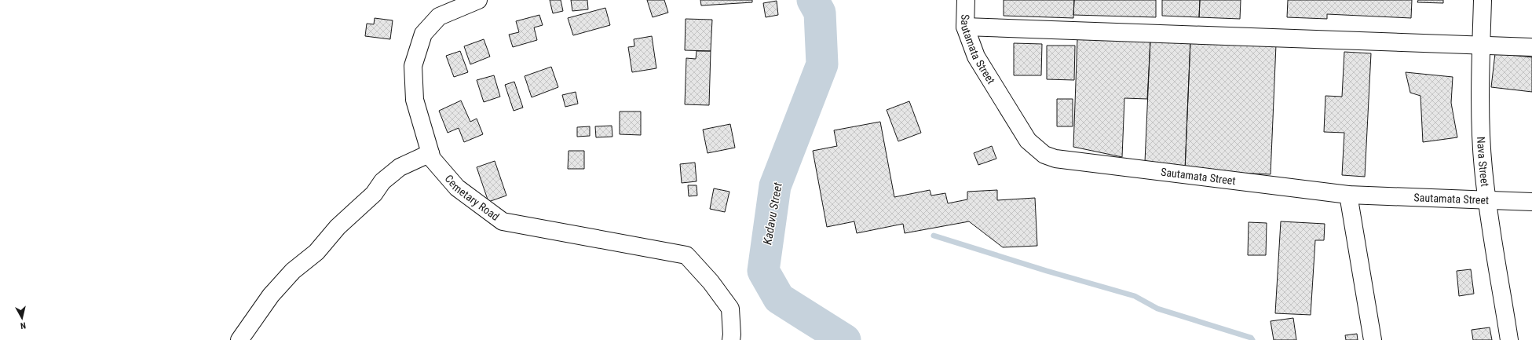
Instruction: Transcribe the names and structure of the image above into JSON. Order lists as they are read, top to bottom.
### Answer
{
  "streets": {
    "street": ["Sautamata Street", "Nava Street", "Cemetary Road"]
  },
  "crossings": [
    ["Sautamata Street", "Nava Street"]
  ],
  "water": ["Kadavu Street"],
  "north": "bottom"
}
